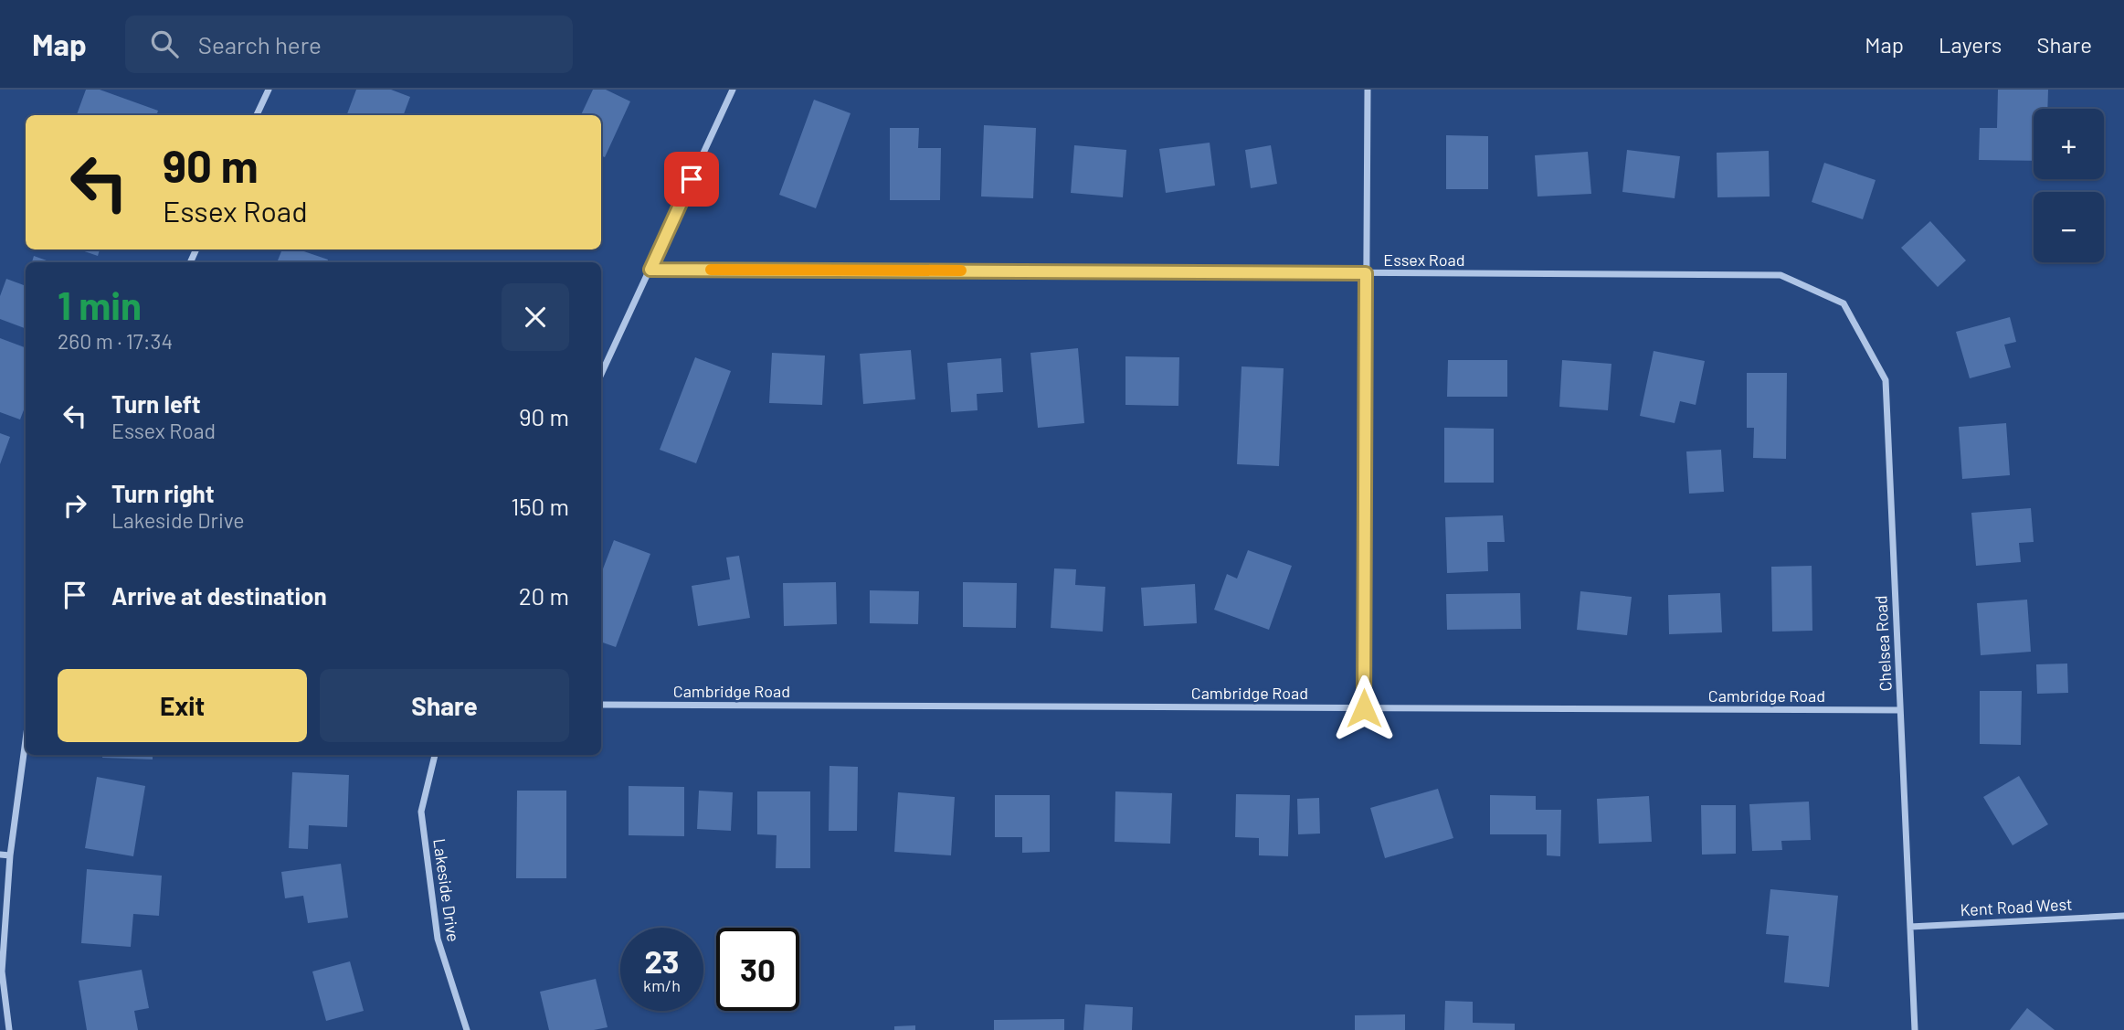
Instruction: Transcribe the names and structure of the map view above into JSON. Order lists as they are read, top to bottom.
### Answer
{
  "streets": {
    "street": [
      "Essex Road",
      "Chelsea Road",
      "Cambridge Road",
      "Lakeside Drive",
      "Kent Road West"
    ]
  },
  "crossings": [
    ["Essex Road", "Chelsea Road"],
    ["Chelsea Road", "Cambridge Road"],
    ["Chelsea Road", "Kent Road West"]
  ],
  "page": {
    "header": "Map",
    "search": "Search here",
    "nav": ["Map", "Layers", "Share"],
    "map_buttons": ["+", "−"],
    "turn": ["90 m", "Essex Road"],
    "heading": ["1 min", "260 m · 17:34"],
    "list": [
      {
        "name": "Turn left",
        "note": "Essex Road",
        "value": "90 m"
      },
      {
        "name": "Turn right",
        "note": "Lakeside Drive",
        "value": "150 m"
      },
      {
        "name": "Arrive at destination",
        "value": "20 m"
      }
    ],
    "buttons": ["Exit", "Share"],
    "speed": "23 km/h",
    "limit": "30"
  }
}
